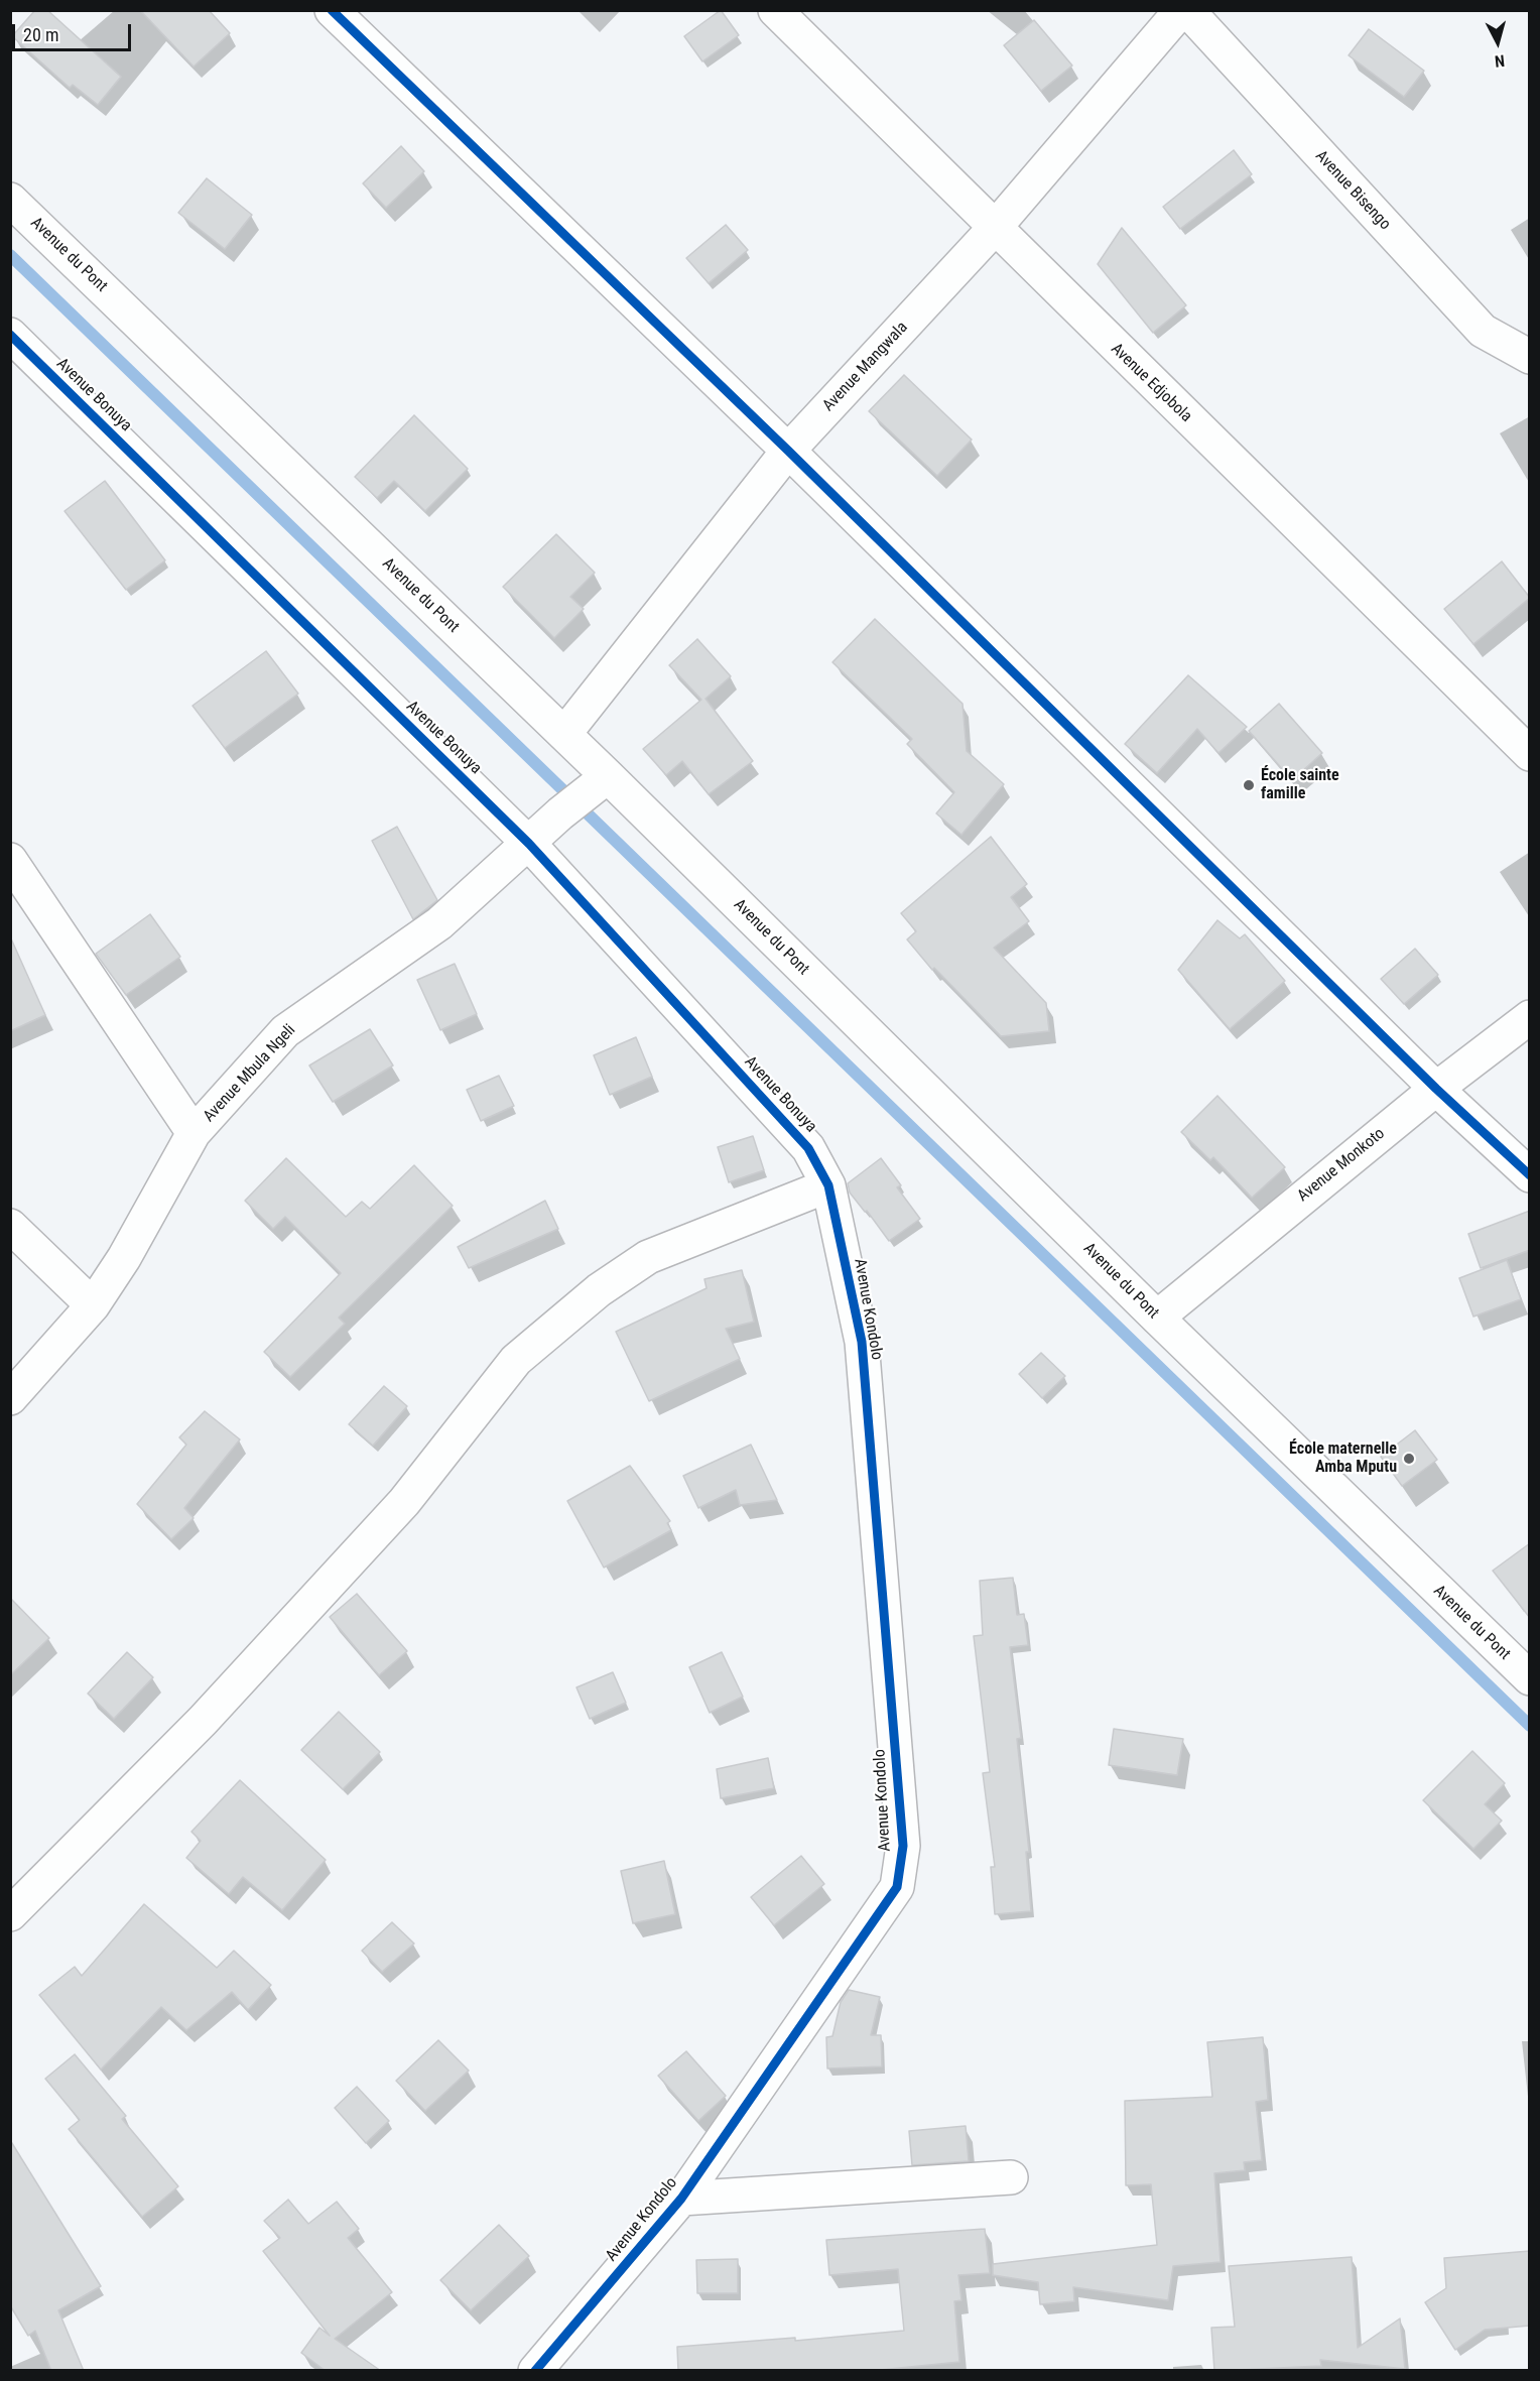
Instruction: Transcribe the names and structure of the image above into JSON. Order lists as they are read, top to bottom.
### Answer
{
  "streets": {
    "street": [
      "Avenue Bisengo",
      "Avenue du Pont",
      "Avenue Mangwala",
      "Avenue Edjobola",
      "Avenue Bonuya",
      "Avenue Mbula Ngeli",
      "Avenue Monkoto",
      "Avenue Kondolo"
    ]
  },
  "crossings": [
    ["Avenue du Pont", "Avenue Mangwala"],
    ["Avenue du Pont", "Avenue Mbula Ngeli"],
    ["Avenue du Pont", "Avenue Monkoto"],
    ["Avenue Mangwala", "Avenue Edjobola"],
    ["Avenue Bonuya", "Avenue Mbula Ngeli"],
    ["Avenue Bonuya", "Avenue Kondolo"]
  ],
  "places": ["École sainte famille", "École maternelle Amba Mputu"],
  "scale_bar": "20 m",
  "north": "bottom"
}
